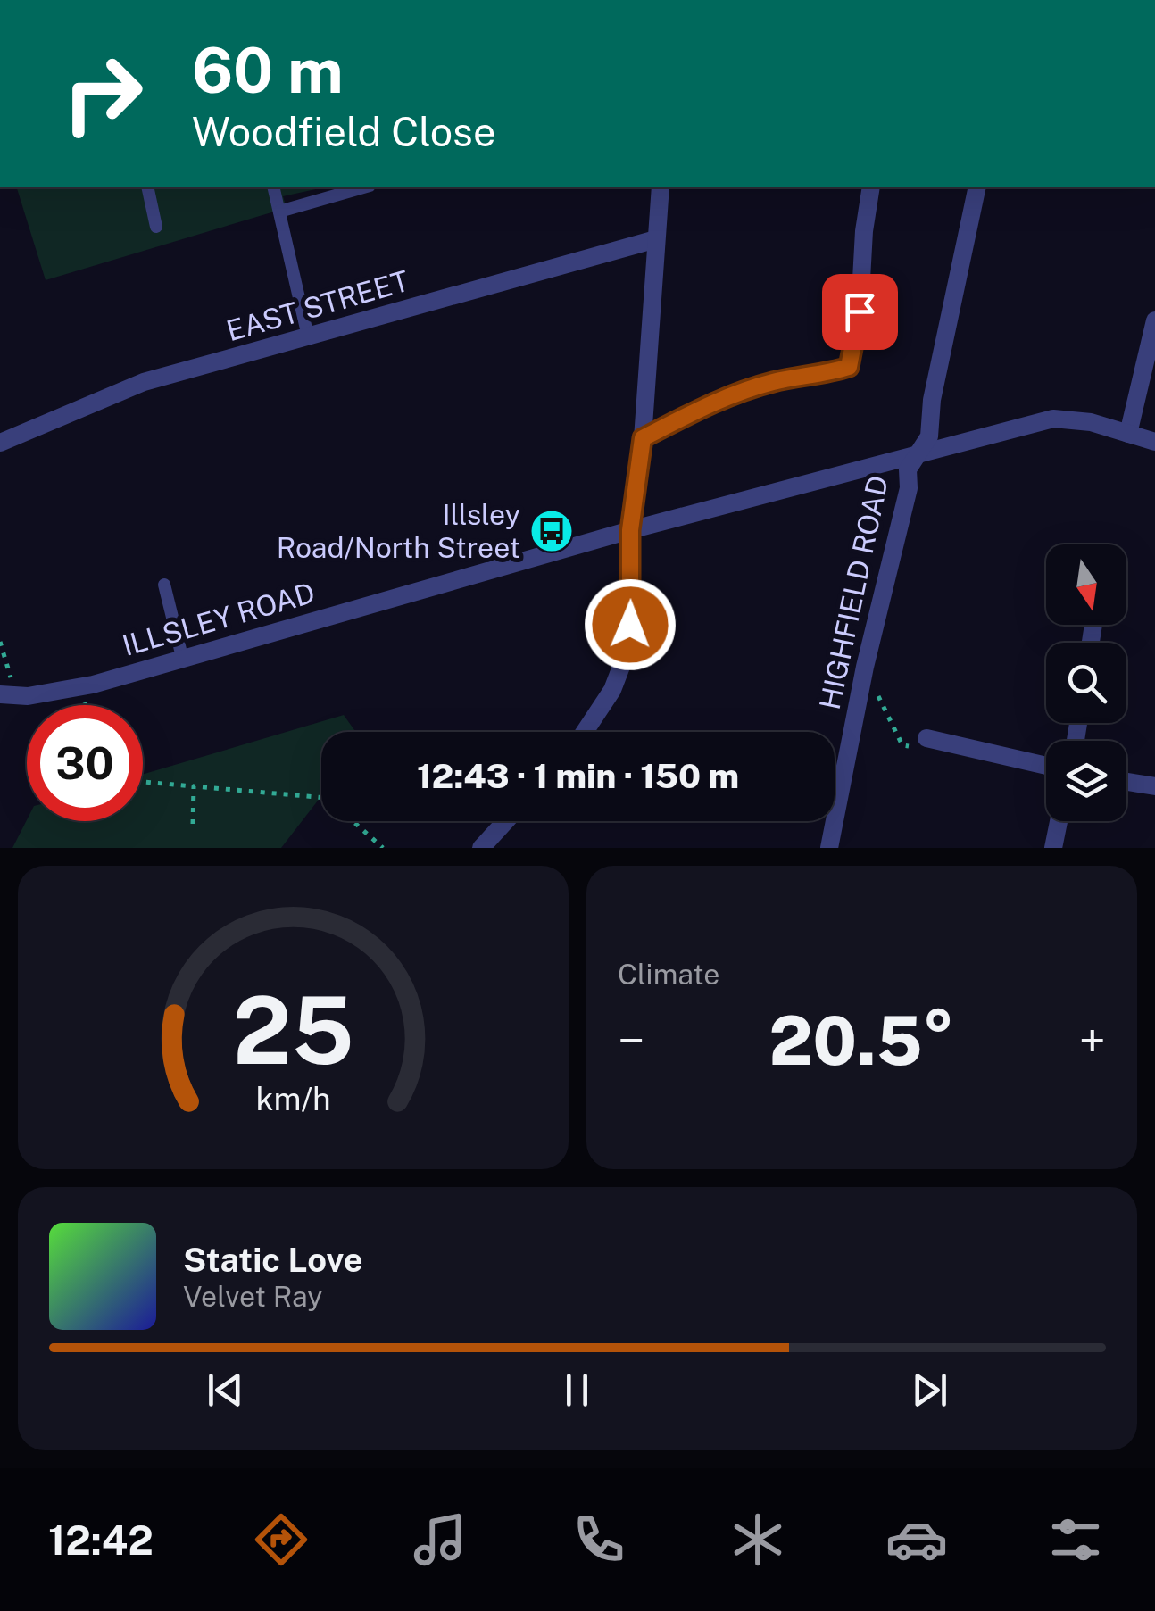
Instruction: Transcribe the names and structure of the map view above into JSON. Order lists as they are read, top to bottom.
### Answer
{
  "streets": {
    "street": ["EAST STREET", "HIGHFIELD ROAD", "ILLSLEY ROAD"]
  },
  "crossings": [
    ["HIGHFIELD ROAD", "ILLSLEY ROAD"]
  ],
  "places": {
    "bus stop": ["Illsley Road/North Street"]
  },
  "north": "bottom",
  "page": {
    "turn": ["60 m", "Woodfield Close"],
    "limit": "30",
    "trip": "12:43 · 1 min · 150 m",
    "tile": "Climate",
    "heat": ["−", "20.5°", "+"],
    "song": ["Static Love", "Velvet Ray"],
    "tabs": "12:42",
    "gauge": ["25", "km/h"]
  }
}
